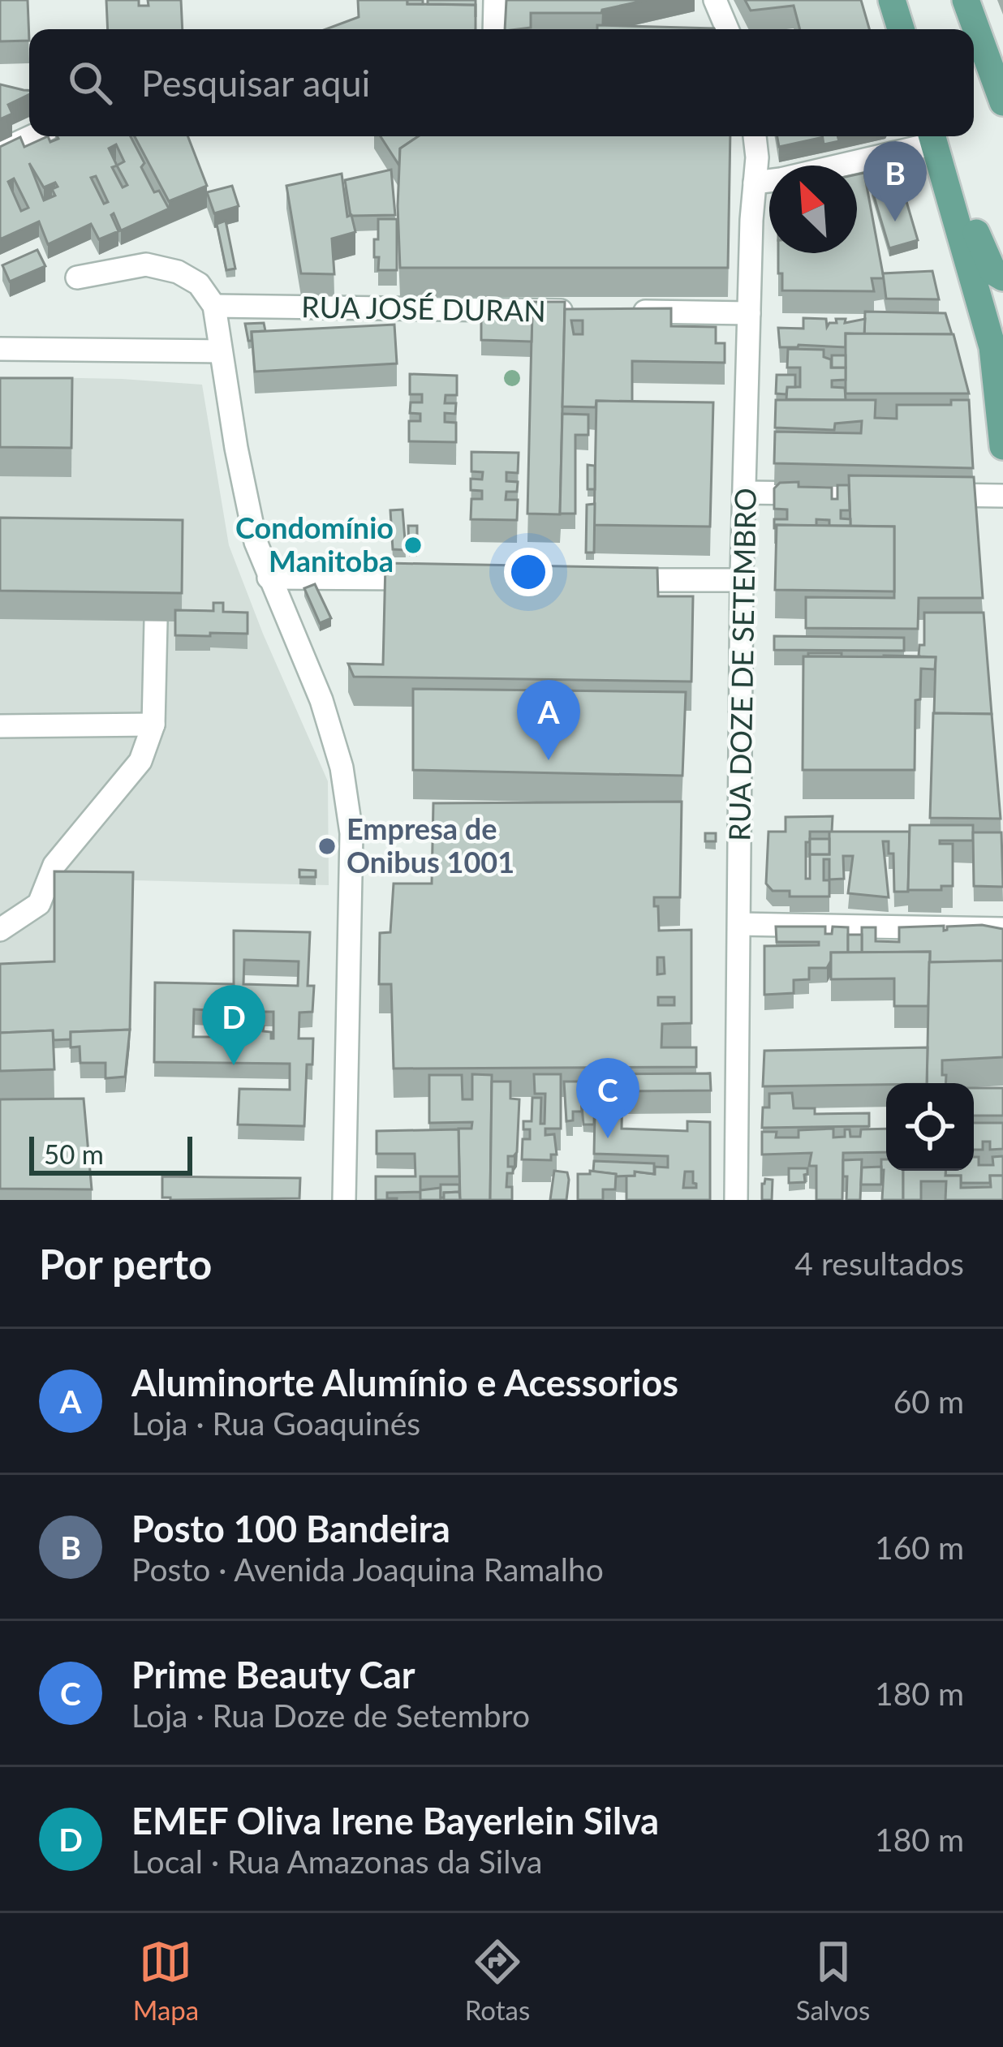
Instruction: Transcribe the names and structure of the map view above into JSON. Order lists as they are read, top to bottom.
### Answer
{
  "streets": {
    "street": ["RUA JOSÉ DURAN", "RUA DOZE DE SETEMBRO"]
  },
  "places": ["Condomínio Manitoba", "Empresa de Onibus 1001"],
  "scale_bar": "50 m",
  "north": "top left",
  "page": {
    "search": "Pesquisar aqui",
    "pins": [
      "B",
      "A",
      "D",
      "C"
    ],
    "scale": "50 m",
    "heading": ["Por perto", "4 resultados"],
    "list": [
      {
        "mark": "A",
        "name": "Aluminorte Alumínio e Acessorios",
        "note": "Loja · Rua Goaquinés",
        "value": "60 m"
      },
      {
        "mark": "B",
        "name": "Posto 100 Bandeira",
        "note": "Posto · Avenida Joaquina Ramalho",
        "value": "160 m"
      },
      {
        "mark": "C",
        "name": "Prime Beauty Car",
        "note": "Loja · Rua Doze de Setembro",
        "value": "180 m"
      },
      {
        "mark": "D",
        "name": "EMEF Oliva Irene Bayerlein Silva",
        "note": "Local · Rua Amazonas da Silva",
        "value": "180 m"
      }
    ],
    "nav": ["Mapa", "Rotas", "Salvos"]
  }
}
